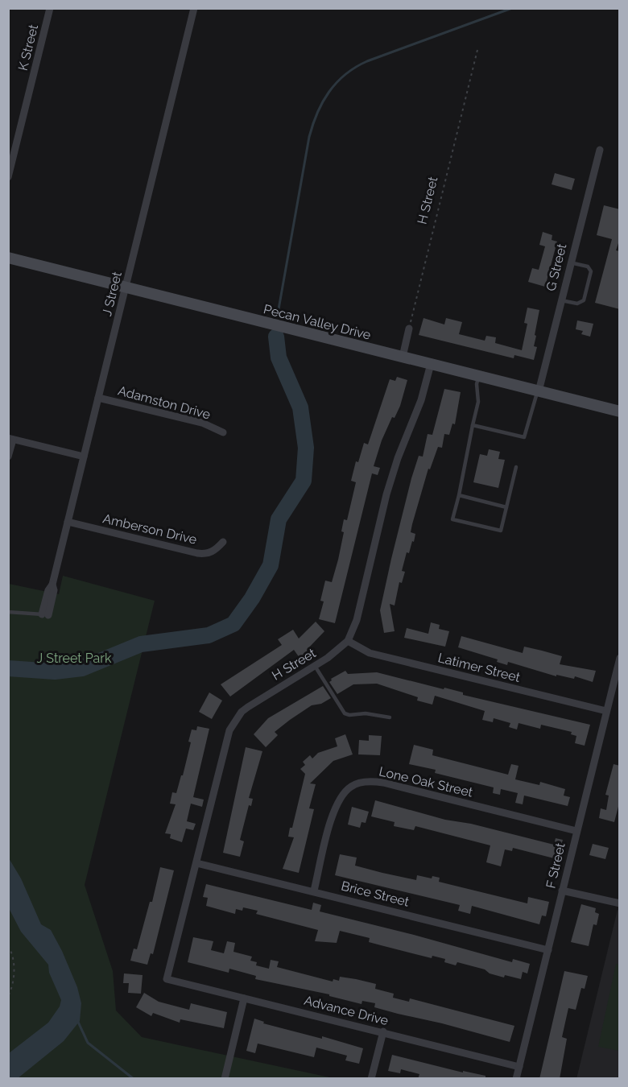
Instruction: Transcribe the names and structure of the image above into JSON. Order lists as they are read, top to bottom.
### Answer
{
  "streets": {
    "main road": ["Pecan Valley Drive"],
    "street": [
      "K Street",
      "H Street",
      "G Street",
      "J Street",
      "Adamston Drive",
      "Amberson Drive",
      "Latimer Street",
      "Lone Oak Street",
      "F Street",
      "Brice Street",
      "Advance Drive"
    ]
  },
  "crossings": [
    ["H Street", "Latimer Street"],
    ["H Street", "Brice Street"],
    ["H Street", "Advance Drive"],
    ["G Street", "Pecan Valley Drive"],
    ["J Street", "Pecan Valley Drive"],
    ["J Street", "Adamston Drive"],
    ["J Street", "Amberson Drive"],
    ["Latimer Street", "F Street"],
    ["Lone Oak Street", "F Street"],
    ["Lone Oak Street", "Brice Street"],
    ["F Street", "Brice Street"],
    ["F Street", "Advance Drive"]
  ],
  "parks": ["J Street Park"]
}
